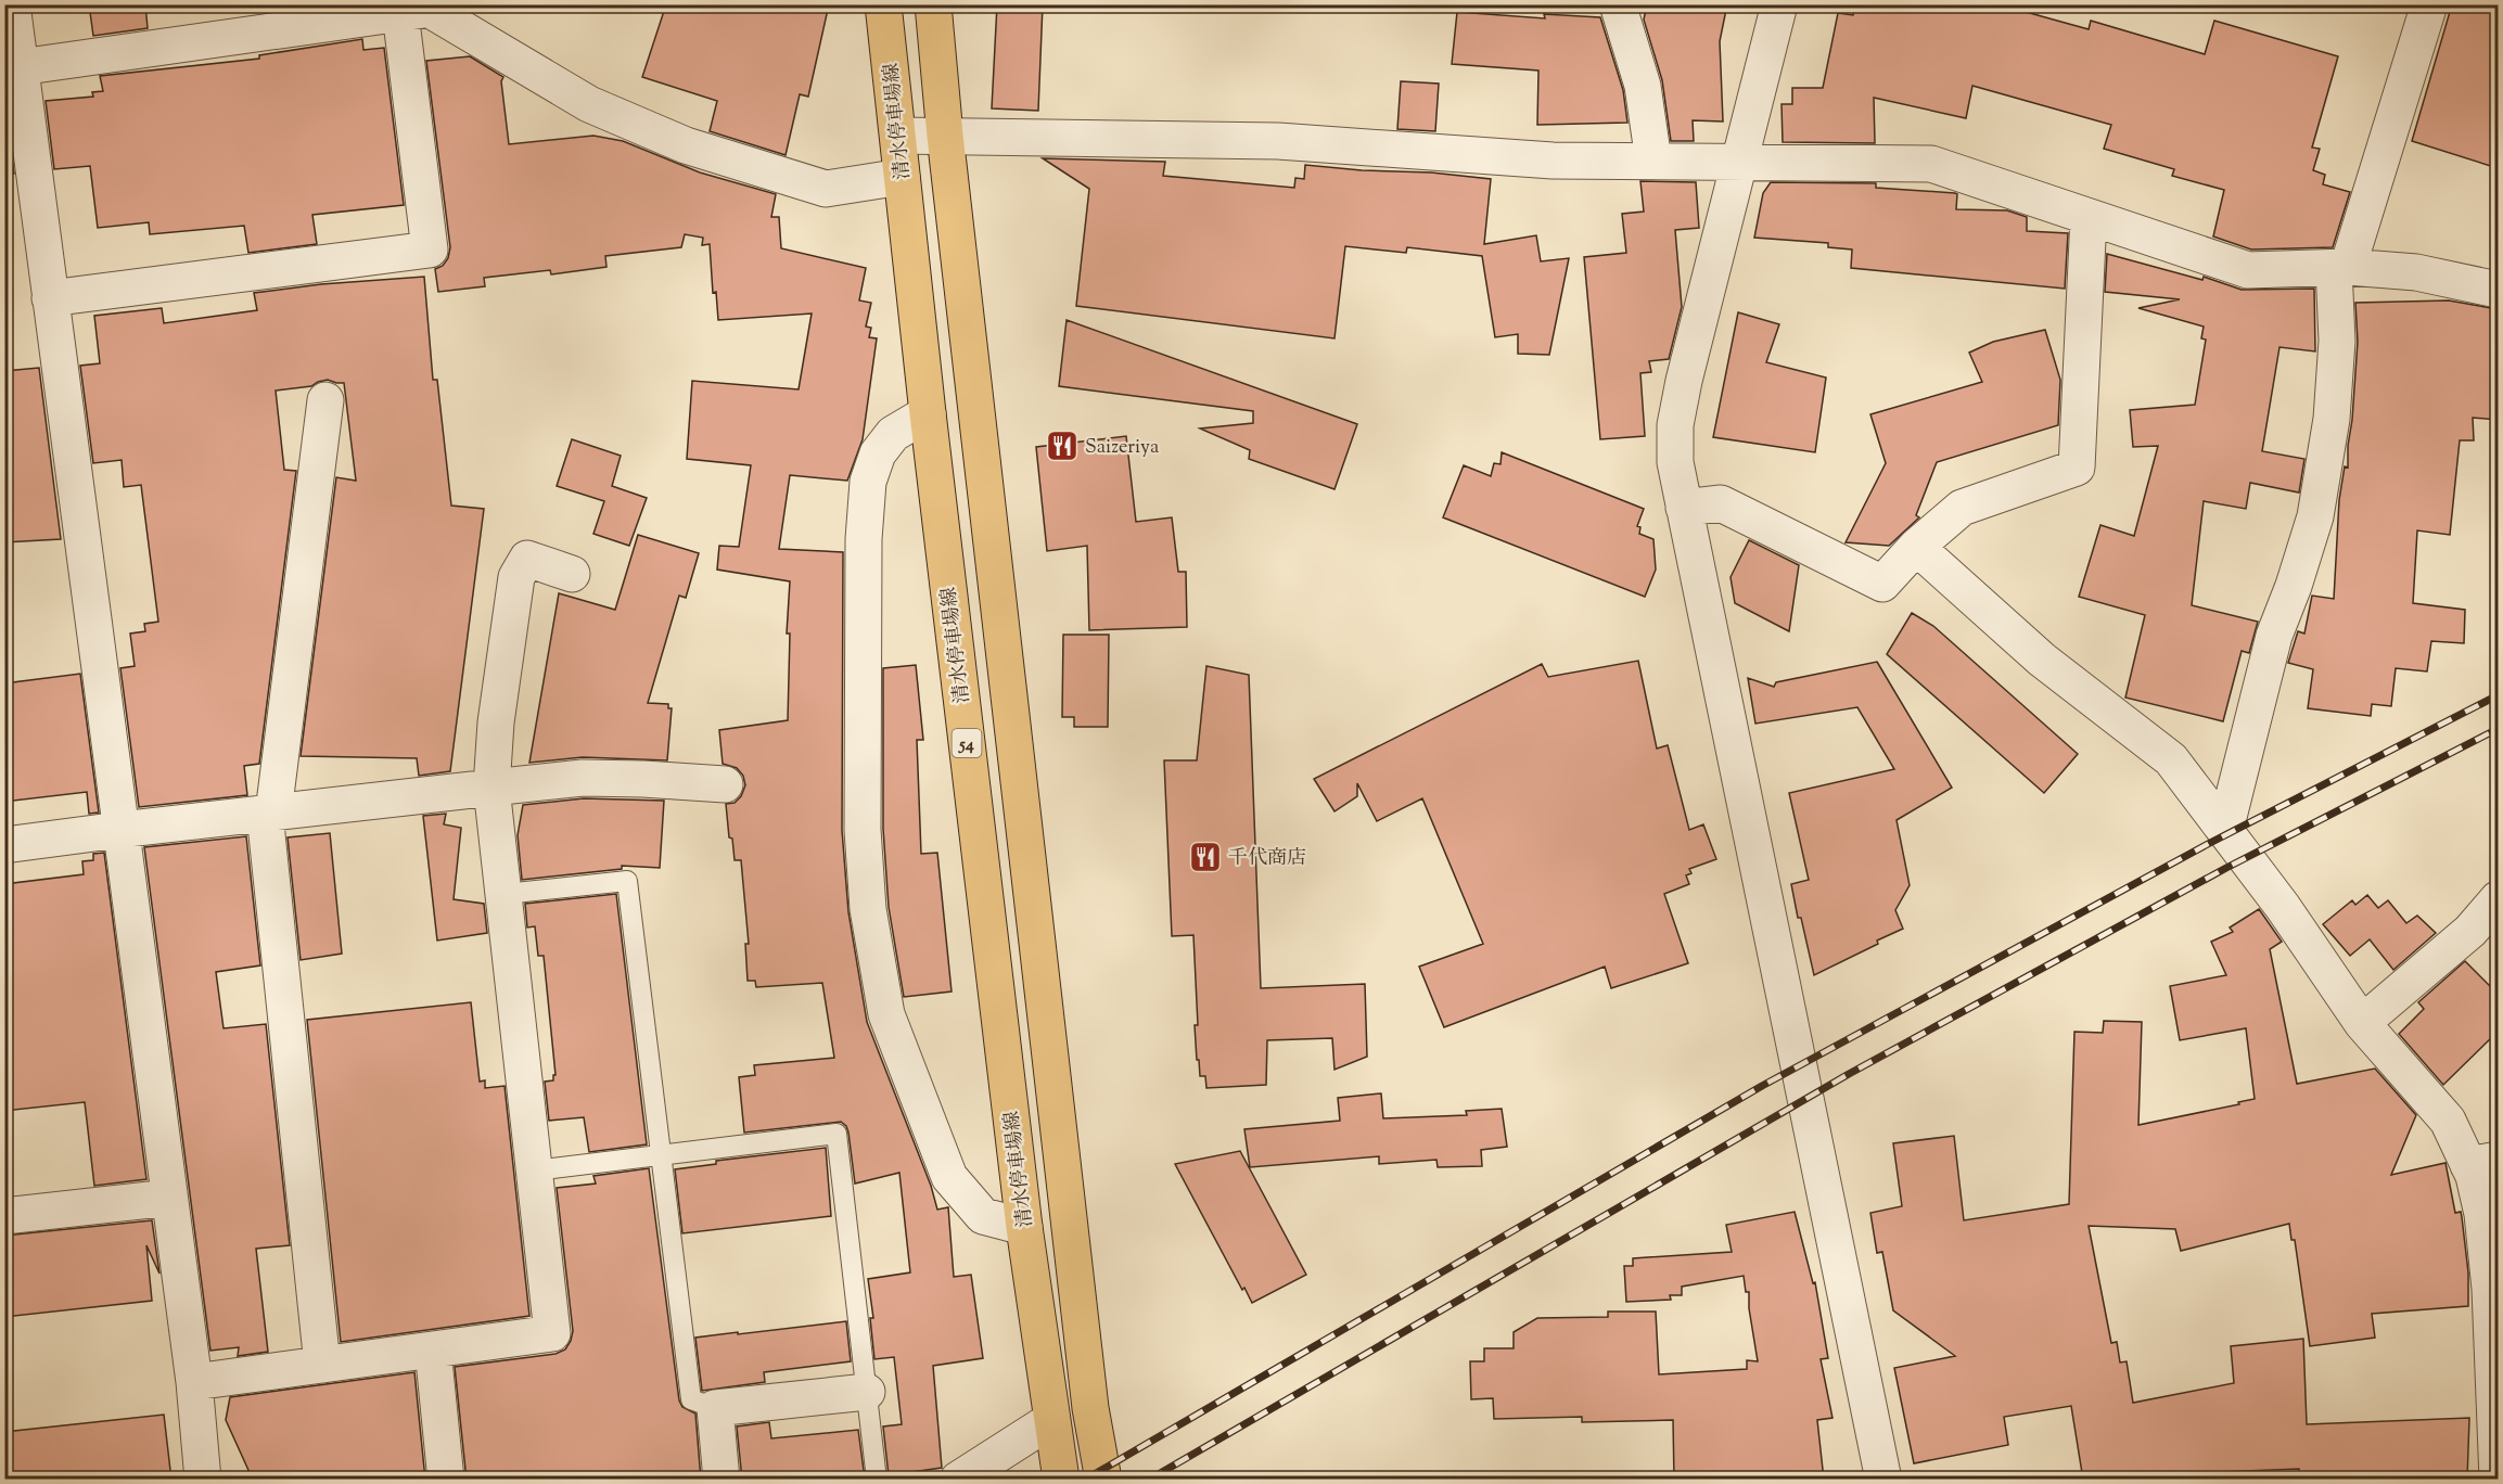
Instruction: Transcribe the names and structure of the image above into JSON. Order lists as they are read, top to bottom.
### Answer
{
  "streets": {
    "main road": ["清水停車場線", "54"]
  },
  "places": {
    "restaurant": ["Saizeriya", "千代商店"]
  }
}
